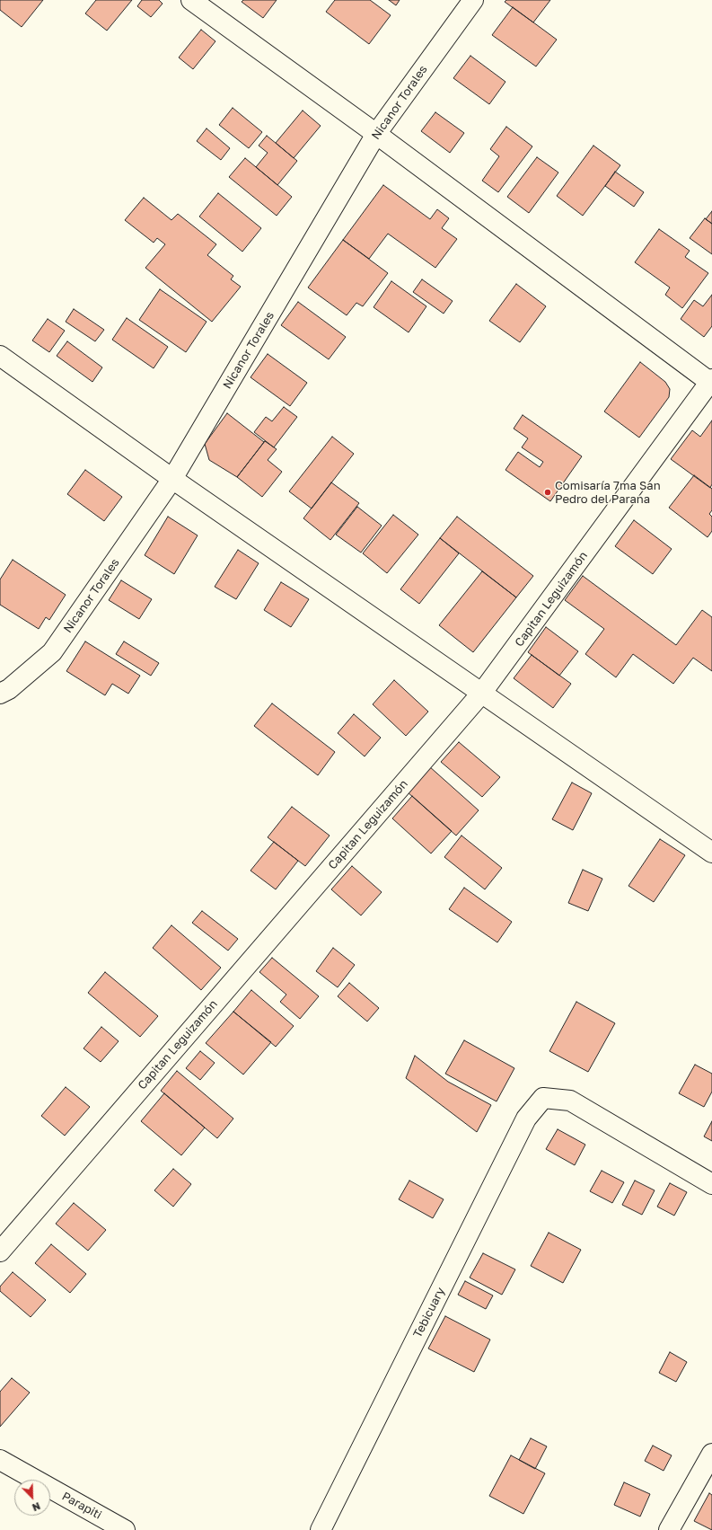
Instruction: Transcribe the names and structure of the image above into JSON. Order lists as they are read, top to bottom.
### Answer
{
  "streets": {
    "street": [
      "Nicanor Torales",
      "Capitan Leguizamón",
      "Tebicuary",
      "Parapiti"
    ]
  },
  "places": ["Comisaría 7ma San Pedro del Parana"],
  "north": "bottom right"
}
